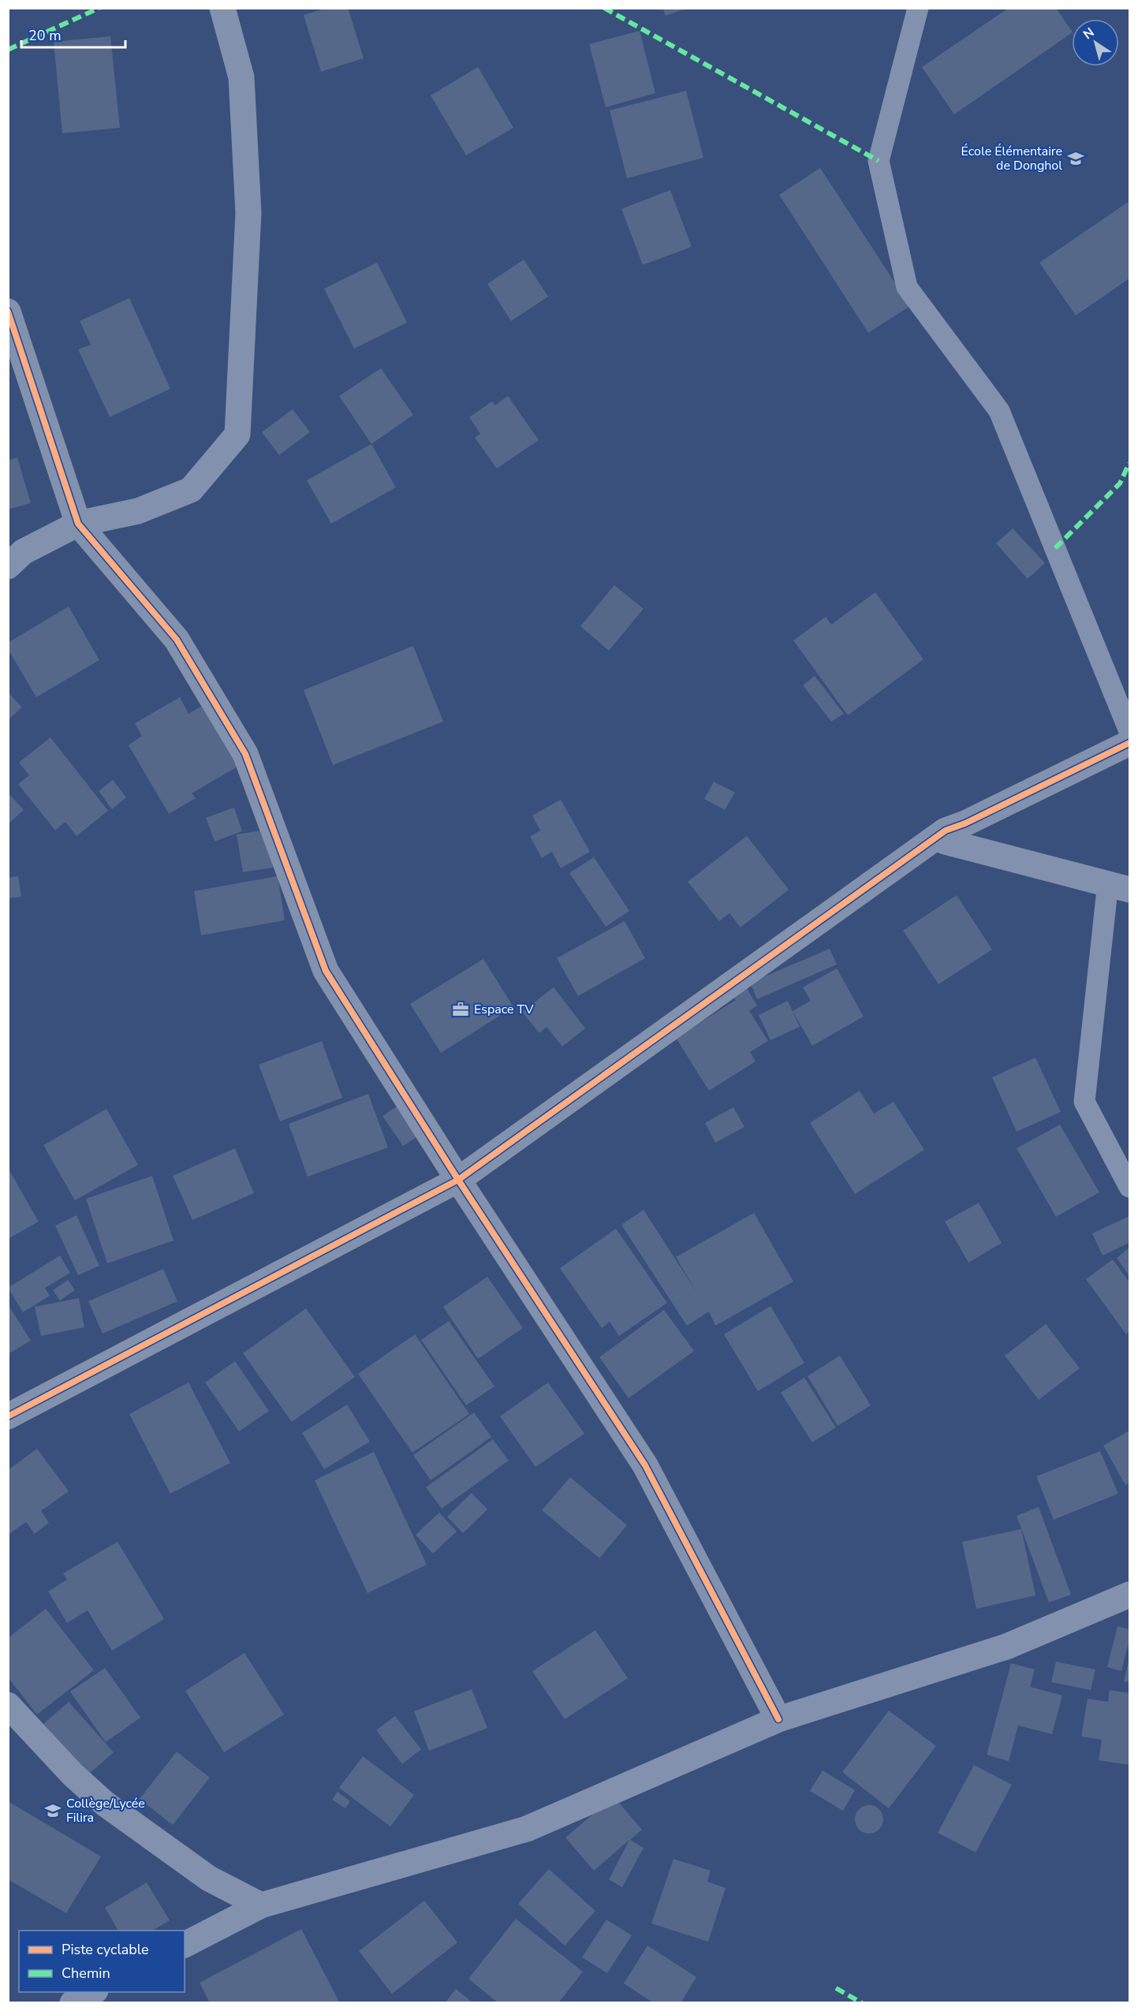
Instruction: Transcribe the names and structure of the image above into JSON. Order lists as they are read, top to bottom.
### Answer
{
  "places": {
    "school or university": ["École Élémentaire de Donghol", "Collège/Lycée Filira"],
    "office": ["Espace TV"]
  },
  "legend": ["Piste cyclable", "Chemin"],
  "scale_bar": "20 m",
  "north": "top left"
}
